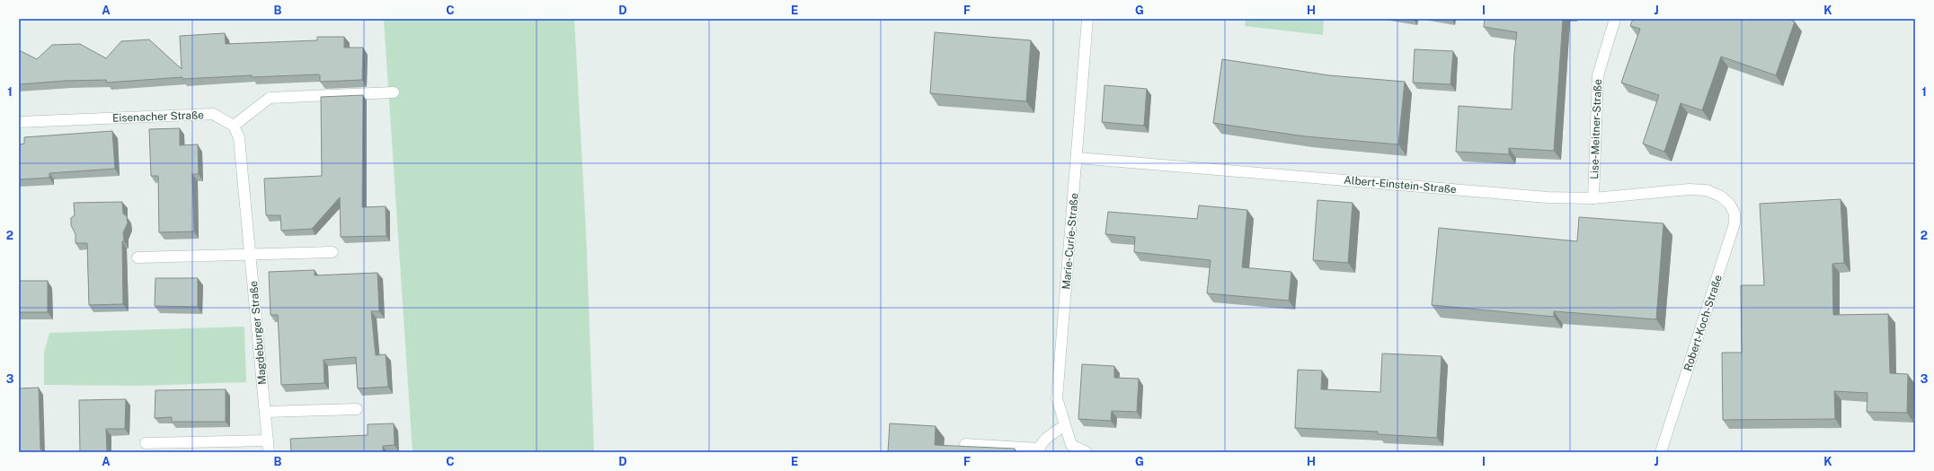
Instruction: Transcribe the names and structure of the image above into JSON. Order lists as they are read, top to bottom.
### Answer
{
  "streets": {
    "street": [
      "Eisenacher Straße",
      "Lise-Meitner-Straße",
      "Albert-Einstein-Straße",
      "Marie-Curie-Straße",
      "Robert-Koch-Straße",
      "Magdeburger Straße"
    ]
  },
  "crossings": [
    ["Eisenacher Straße", "Magdeburger Straße"],
    ["Lise-Meitner-Straße", "Albert-Einstein-Straße"],
    ["Albert-Einstein-Straße", "Marie-Curie-Straße"],
    ["Albert-Einstein-Straße", "Robert-Koch-Straße"]
  ],
  "grid": {
    "columns": [
      "A",
      "B",
      "C",
      "D",
      "E",
      "F",
      "G",
      "H",
      "I",
      "J",
      "K"
    ],
    "rows": ["1", "2", "3"]
  }
}
